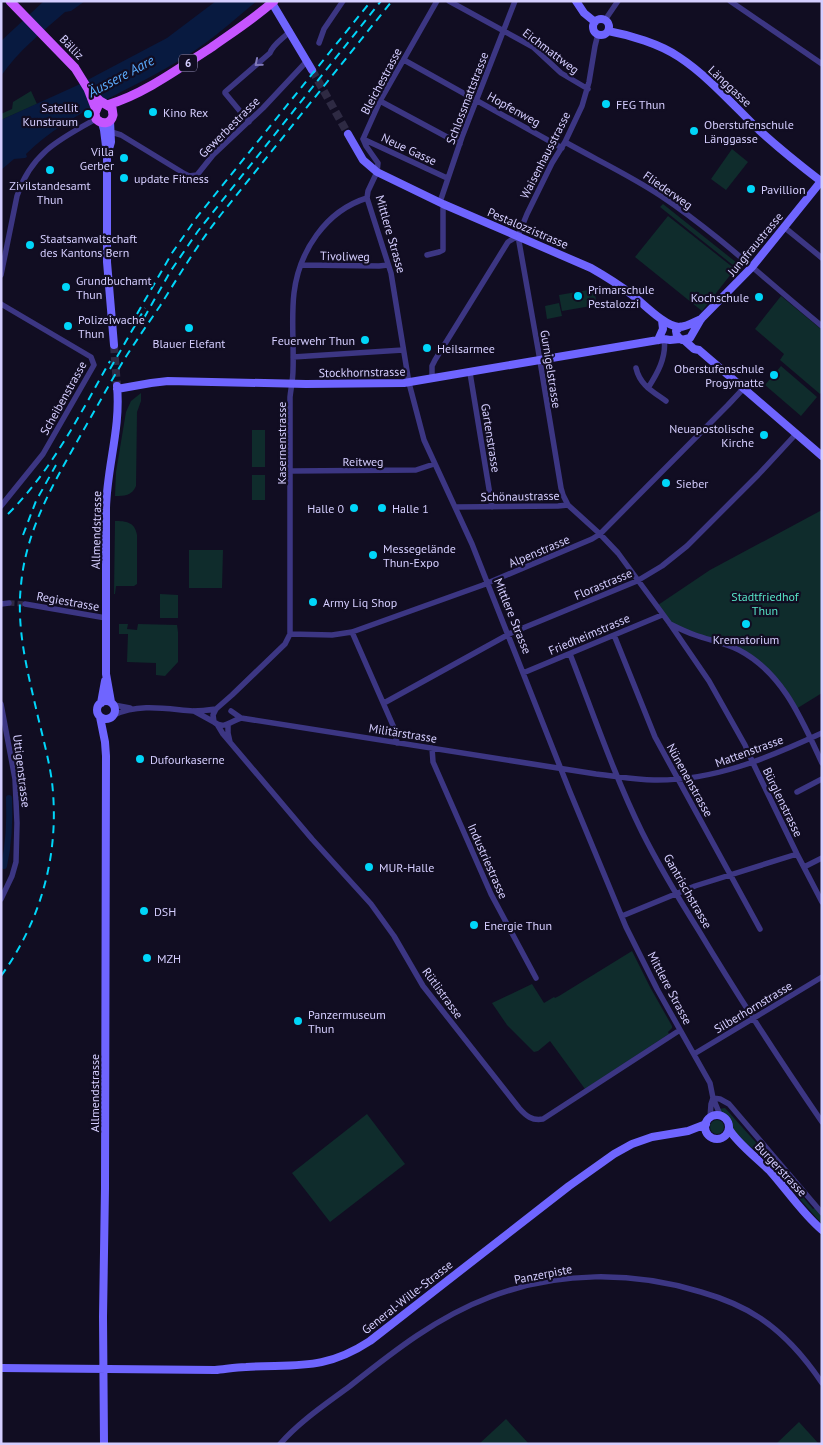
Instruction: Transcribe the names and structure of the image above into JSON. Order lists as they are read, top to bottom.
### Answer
{
  "streets": {
    "main road": [
      "Bälliz",
      "6",
      "Länggasse",
      "Pestalozzistrasse",
      "Jungfraustrasse",
      "Stockhornstrasse",
      "Allmendstrasse",
      "Burgerstrasse",
      "General-Wille-Strasse"
    ],
    "street": [
      "Eichmattweg",
      "Bleichestrasse",
      "Schlossmattstrasse",
      "Hopfenweg",
      "Gewerbestrasse",
      "Neue Gasse",
      "Waisenhausstrasse",
      "Fliederweg",
      "Mittlere Strasse",
      "Tivoliweg",
      "Gurnigelstrasse",
      "Scheibenstrasse",
      "Gartenstrasse",
      "Kasernenstrasse",
      "Reitweg",
      "Schönaustrasse",
      "Alpenstrasse",
      "Florastrasse",
      "Regiestrasse",
      "Friedheimstrasse",
      "Militärstrasse",
      "Mattenstrasse",
      "Uttigenstrasse",
      "Nünenenstrasse",
      "Bürglenstrasse",
      "Industriestrasse",
      "Gantrischstrasse",
      "Rütlistrasse",
      "Silberhornstrasse",
      "Panzerpiste"
    ]
  },
  "crossings": [
    ["Bälliz", "6"],
    ["Bälliz", "Gewerbestrasse"],
    ["Eichmattweg", "Schlossmattstrasse"],
    ["Eichmattweg", "Waisenhausstrasse"],
    ["6", "Gewerbestrasse"],
    ["Bleichestrasse", "Hopfenweg"],
    ["Bleichestrasse", "Neue Gasse"],
    ["Länggasse", "Waisenhausstrasse"],
    ["Länggasse", "Jungfraustrasse"],
    ["Schlossmattstrasse", "Hopfenweg"],
    ["Schlossmattstrasse", "Neue Gasse"],
    ["Schlossmattstrasse", "Pestalozzistrasse"],
    ["Hopfenweg", "Waisenhausstrasse"],
    ["Hopfenweg", "Fliederweg"],
    ["Waisenhausstrasse", "Fliederweg"],
    ["Waisenhausstrasse", "Pestalozzistrasse"],
    ["Waisenhausstrasse", "Gurnigelstrasse"],
    ["Waisenhausstrasse", "Stockhornstrasse"],
    ["Fliederweg", "Jungfraustrasse"],
    ["Pestalozzistrasse", "Mittlere Strasse"],
    ["Pestalozzistrasse", "Jungfraustrasse"],
    ["Pestalozzistrasse", "Gurnigelstrasse"],
    ["Pestalozzistrasse", "Stockhornstrasse"],
    ["Mittlere Strasse", "Tivoliweg"],
    ["Mittlere Strasse", "Stockhornstrasse"],
    ["Mittlere Strasse", "Kasernenstrasse"],
    ["Mittlere Strasse", "Reitweg"],
    ["Mittlere Strasse", "Schönaustrasse"],
    ["Mittlere Strasse", "Alpenstrasse"],
    ["Mittlere Strasse", "Florastrasse"],
    ["Mittlere Strasse", "Friedheimstrasse"],
    ["Mittlere Strasse", "Militärstrasse"],
    ["Mittlere Strasse", "Mattenstrasse"],
    ["Mittlere Strasse", "Rütlistrasse"],
    ["Mittlere Strasse", "Silberhornstrasse"],
    ["Mittlere Strasse", "Burgerstrasse"],
    ["Mittlere Strasse", "General-Wille-Strasse"],
    ["Jungfraustrasse", "Stockhornstrasse"],
    ["Tivoliweg", "Kasernenstrasse"],
    ["Gurnigelstrasse", "Stockhornstrasse"],
    ["Gurnigelstrasse", "Schönaustrasse"],
    ["Stockhornstrasse", "Gartenstrasse"],
    ["Stockhornstrasse", "Kasernenstrasse"],
    ["Stockhornstrasse", "Allmendstrasse"],
    ["Gartenstrasse", "Schönaustrasse"],
    ["Kasernenstrasse", "Reitweg"],
    ["Kasernenstrasse", "Alpenstrasse"],
    ["Schönaustrasse", "Alpenstrasse"],
    ["Schönaustrasse", "Florastrasse"],
    ["Schönaustrasse", "Friedheimstrasse"],
    ["Schönaustrasse", "Mattenstrasse"],
    ["Schönaustrasse", "Bürglenstrasse"],
    ["Allmendstrasse", "Regiestrasse"],
    ["Allmendstrasse", "General-Wille-Strasse"],
    ["Friedheimstrasse", "Nünenenstrasse"],
    ["Friedheimstrasse", "Gantrischstrasse"],
    ["Militärstrasse", "Mattenstrasse"],
    ["Militärstrasse", "Industriestrasse"],
    ["Militärstrasse", "Rütlistrasse"],
    ["Mattenstrasse", "Nünenenstrasse"],
    ["Mattenstrasse", "Bürglenstrasse"],
    ["Mattenstrasse", "Gantrischstrasse"],
    ["Gantrischstrasse", "Silberhornstrasse"],
    ["Burgerstrasse", "General-Wille-Strasse"]
  ],
  "water": ["Äussere Aare"],
  "parks": ["Stadtfriedhof Thun"],
  "places": [
    "FEG Thun",
    "Kino Rex",
    "Satellit Kunstraum",
    "Oberstufenschule Länggasse",
    "Villa Gerber",
    "Zivilstandesamt Thun",
    "update Fitness",
    "Pavillion",
    "Staatsanwaltschaft des Kantons Bern",
    "Grundbuchamt Thun",
    "Primarschule Pestalozzi",
    "Kochschule",
    "Polizeiwache Thun",
    "Blauer Elefant",
    "Feuerwehr Thun",
    "Heilsarmee",
    "Oberstufenschule Progymatte",
    "Neuapostolische Kirche",
    "Sieber",
    "Halle 0",
    "Halle 1",
    "Messegelände Thun-Expo",
    "Army Liq Shop",
    "Krematorium",
    "Dufourkaserne",
    "MUR-Halle",
    "DSH",
    "Energie Thun",
    "MZH",
    "Panzermuseum Thun"
  ]
}
